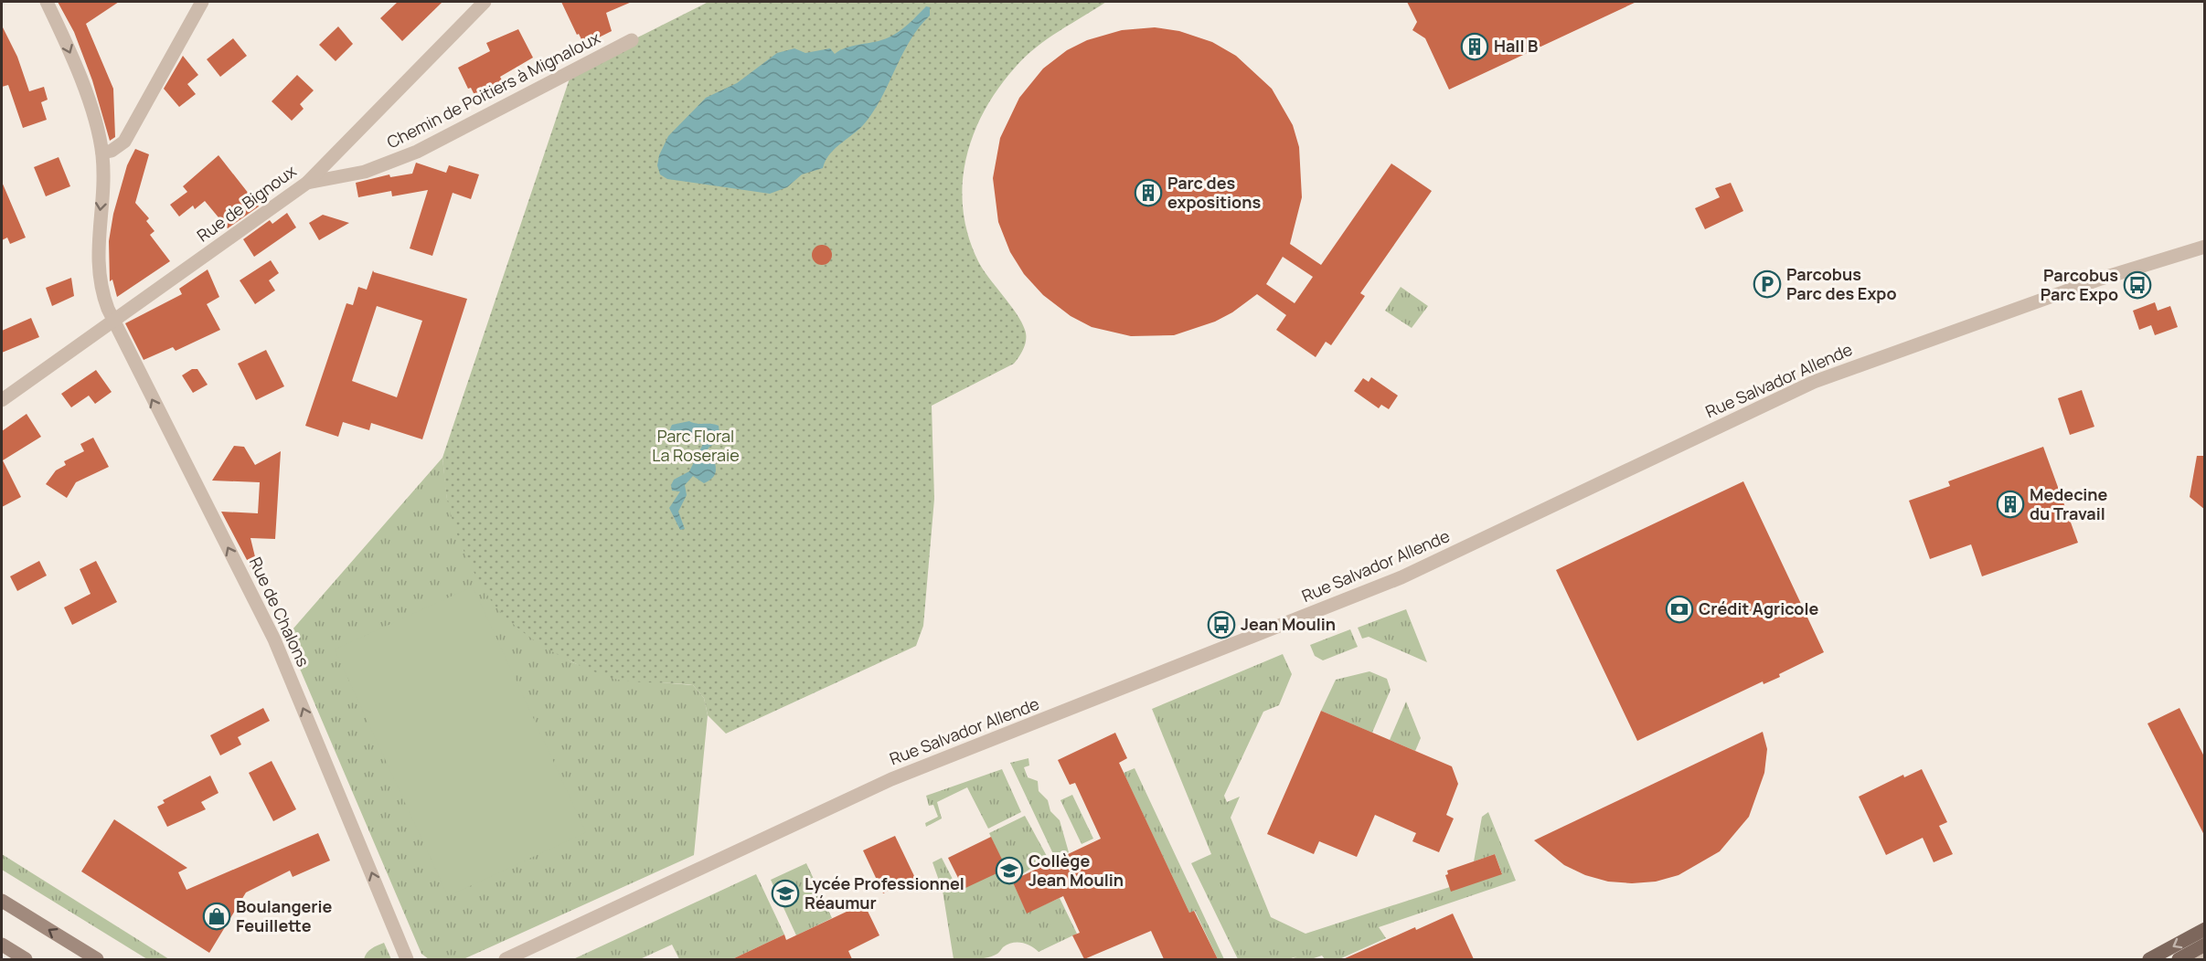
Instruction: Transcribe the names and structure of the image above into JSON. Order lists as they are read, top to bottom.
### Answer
{
  "streets": {
    "street": [
      "Chemin de Poitiers à Mignaloux",
      "Rue de Bignoux",
      "Rue Salvador Allende",
      "Rue de Chalons"
    ]
  },
  "crossings": [
    ["Chemin de Poitiers à Mignaloux", "Rue de Bignoux"],
    ["Rue de Bignoux", "Rue de Chalons"]
  ],
  "parks": ["Parc Floral La Roseraie"],
  "places": {
    "building": ["Hall B", "Parc des expositions", "Medecine du Travail"],
    "parking": ["Parcobus Parc des Expo"],
    "bus stop": ["Parcobus Parc Expo", "Jean Moulin"],
    "bank": ["Crédit Agricole"],
    "school or university": ["Collège Jean Moulin", "Lycée Professionnel Réaumur"],
    "shop": ["Boulangerie Feuillette"]
  }
}
